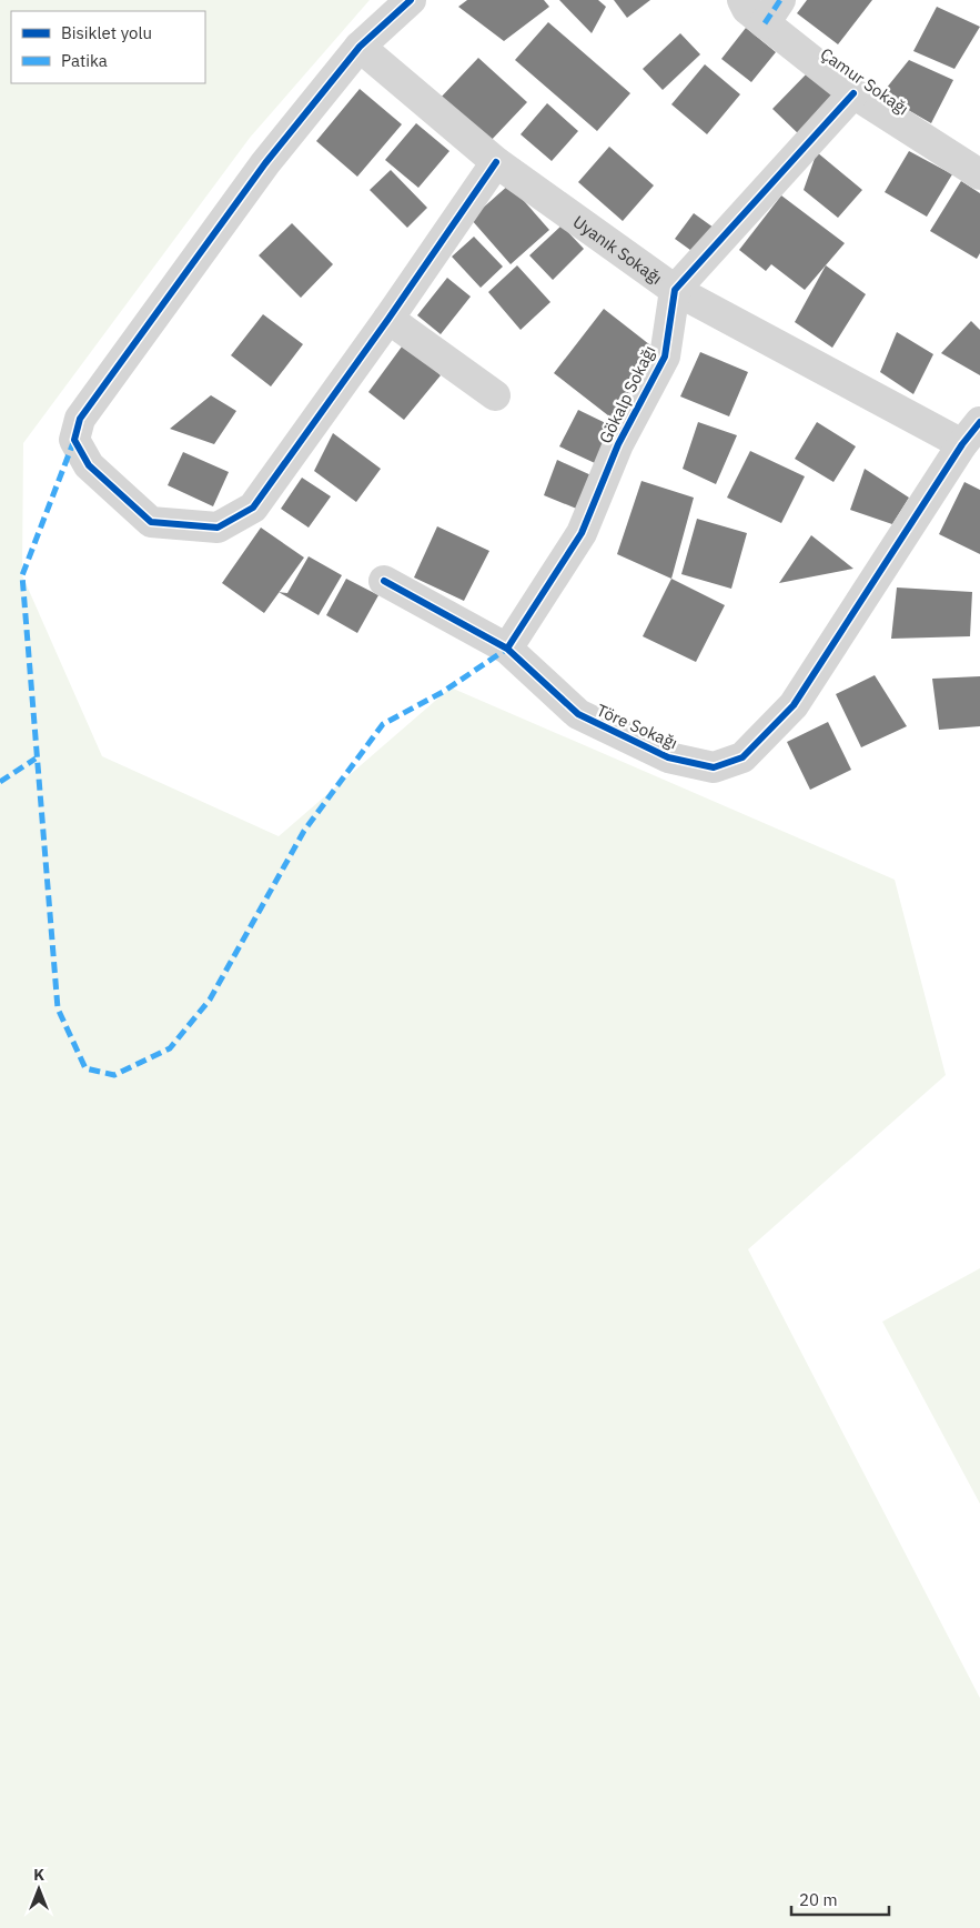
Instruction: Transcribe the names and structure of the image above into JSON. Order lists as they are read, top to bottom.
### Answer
{
  "streets": {
    "street": [
      "Çamur Sokağı",
      "Uyanık Sokağı",
      "Gökalp Sokağı",
      "Töre Sokağı"
    ]
  },
  "crossings": [
    ["Uyanık Sokağı", "Gökalp Sokağı"],
    ["Uyanık Sokağı", "Töre Sokağı"],
    ["Gökalp Sokağı", "Töre Sokağı"]
  ],
  "legend": ["Bisiklet yolu", "Patika"],
  "scale_bar": "20 m",
  "north": "top"
}
